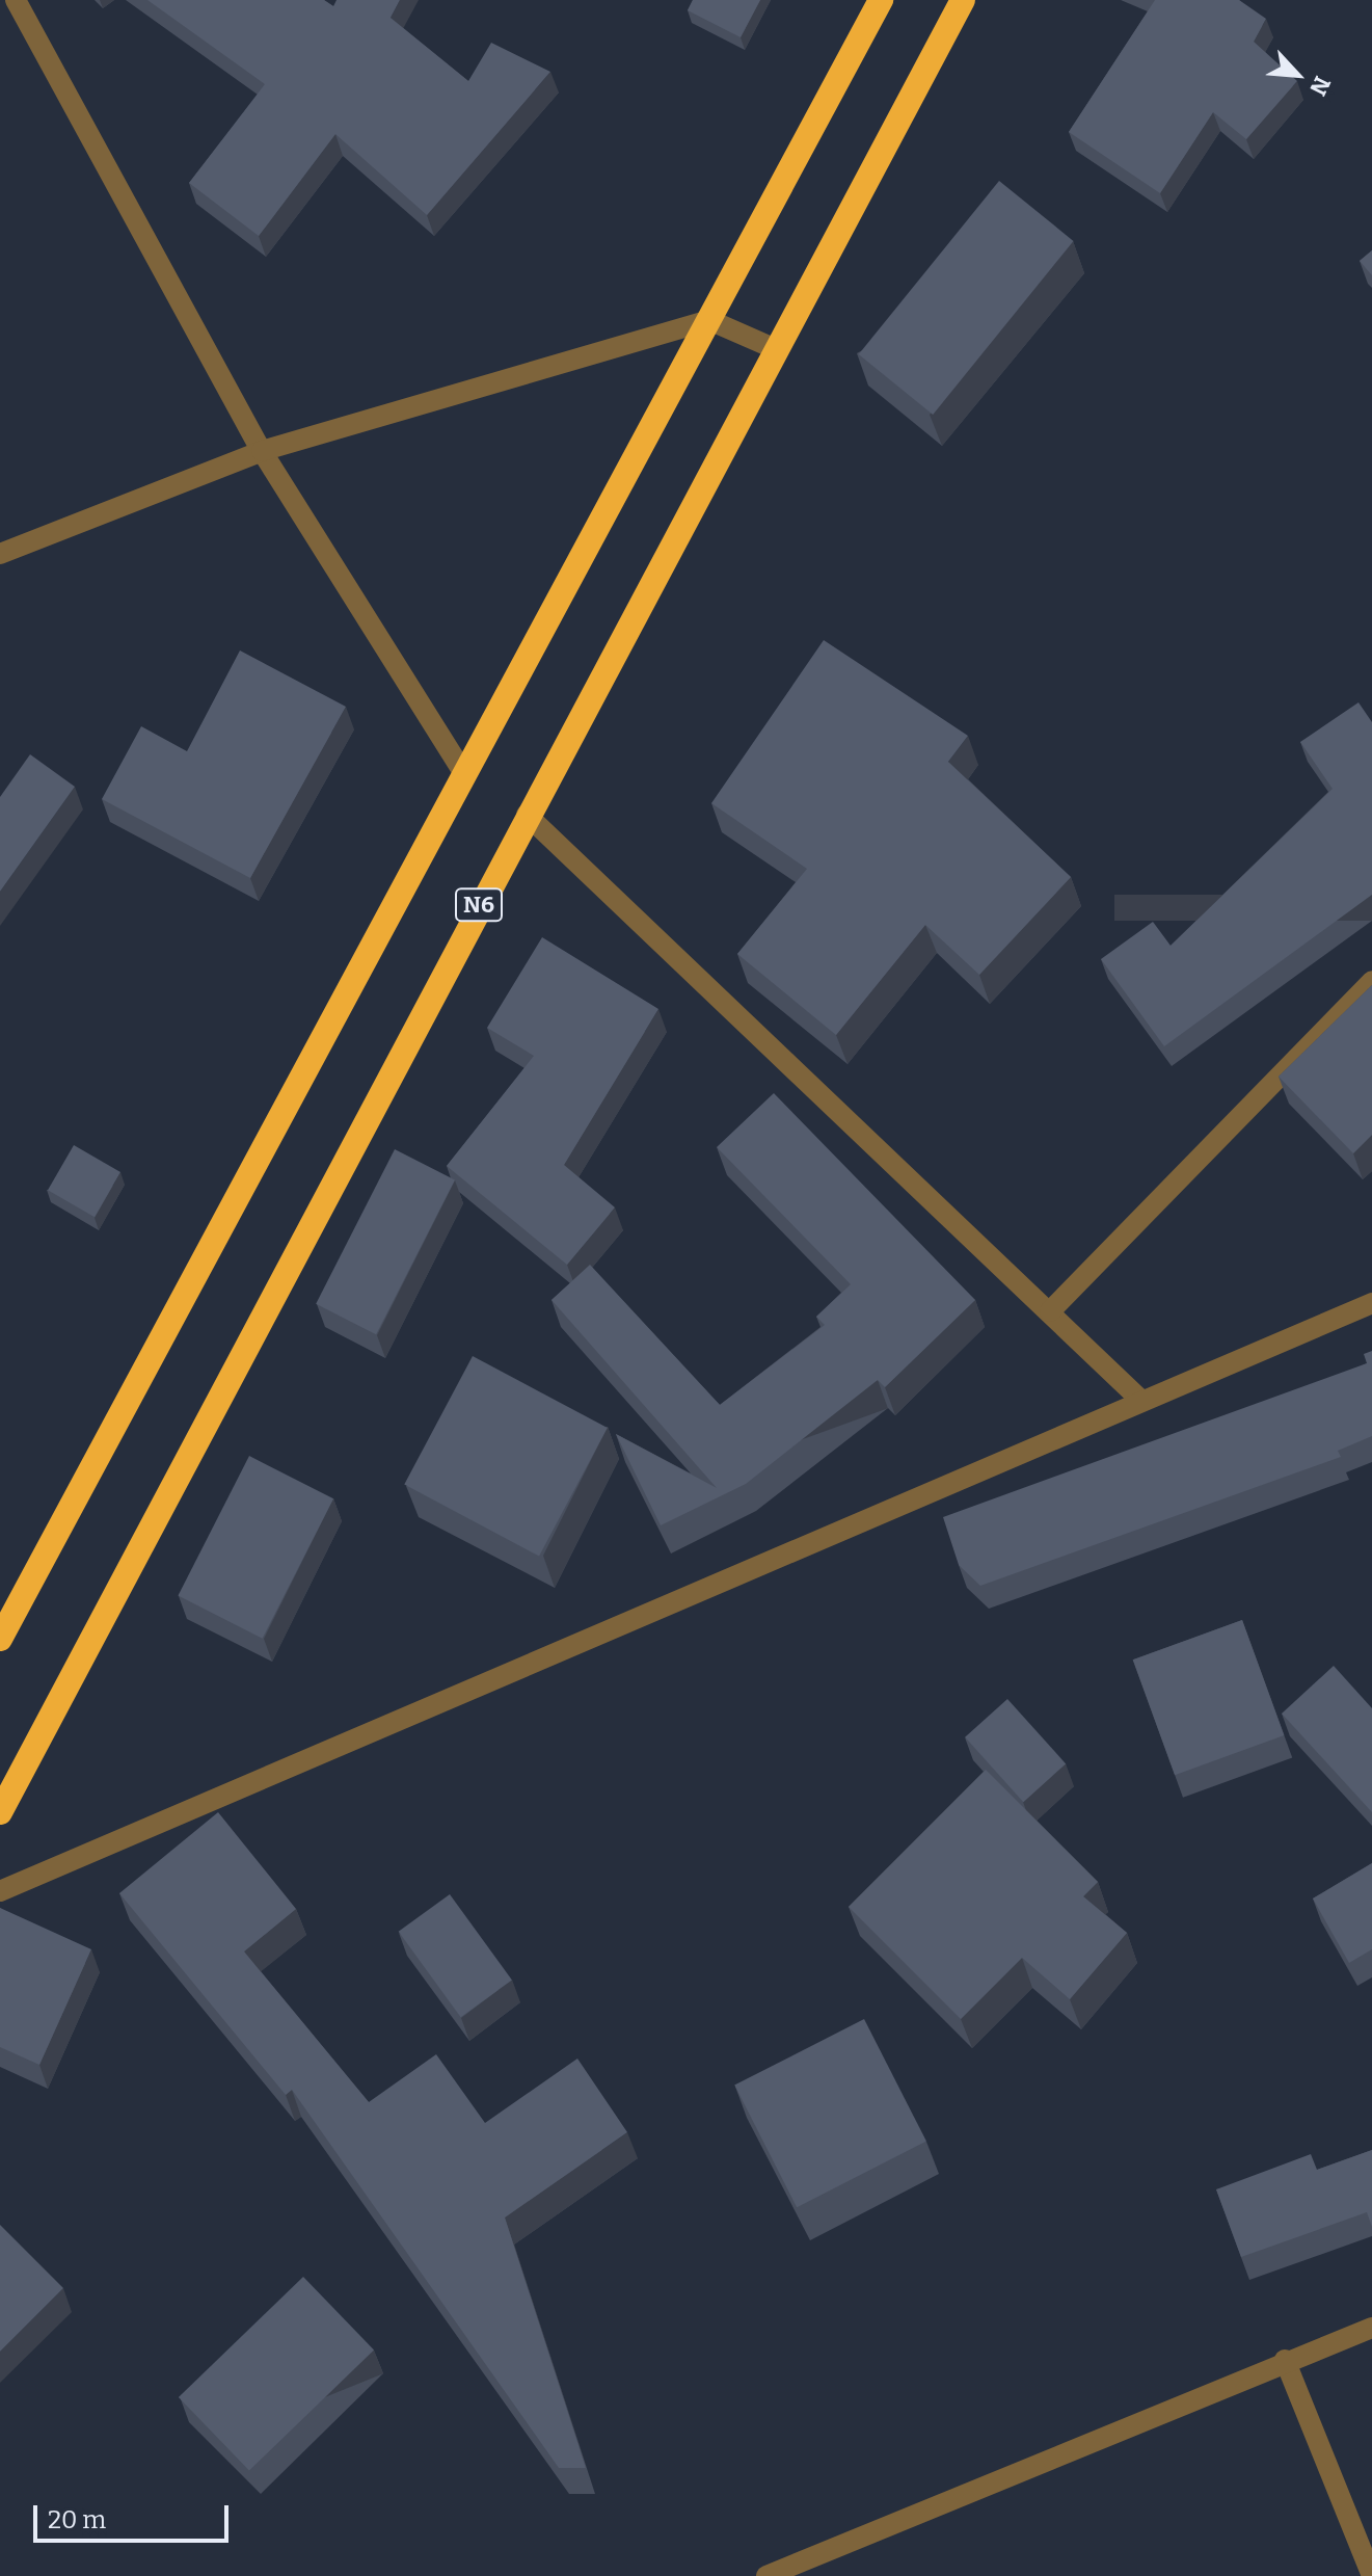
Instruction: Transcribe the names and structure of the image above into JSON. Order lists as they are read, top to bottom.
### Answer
{
  "streets": {
    "highway": ["N6"]
  },
  "scale_bar": "20 m",
  "north": "bottom right"
}
